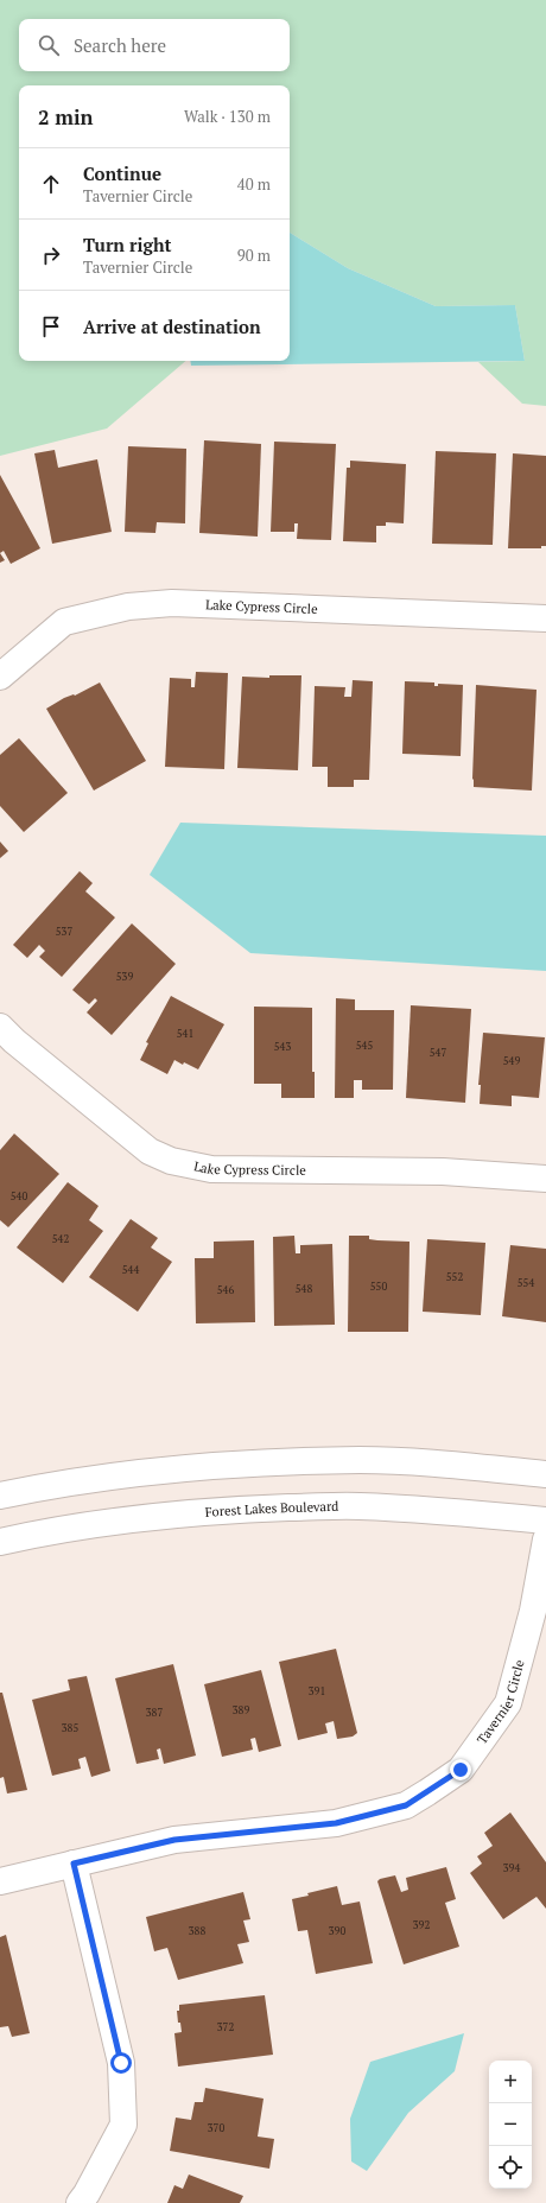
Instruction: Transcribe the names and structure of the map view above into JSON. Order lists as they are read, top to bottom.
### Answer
{
  "streets": {
    "street": ["Lake Cypress Circle", "Forest Lakes Boulevard", "Tavernier Circle"]
  },
  "house_numbers": [
    "537",
    "539",
    "541",
    "545",
    "543",
    "547",
    "549",
    "540",
    "542",
    "544",
    "552",
    "554",
    "550",
    "548",
    "546",
    "391",
    "389",
    "387",
    "385",
    "394",
    "392",
    "388",
    "390",
    "372",
    "370"
  ],
  "page": {
    "search": "Search here",
    "heading": ["2 min", "Walk · 130 m"],
    "list": [
      ["Continue", "Tavernier Circle", "40 m"],
      ["Turn right", "Tavernier Circle", "90 m"],
      "Arrive at destination"
    ],
    "map_buttons": ["+", "−"]
  }
}
